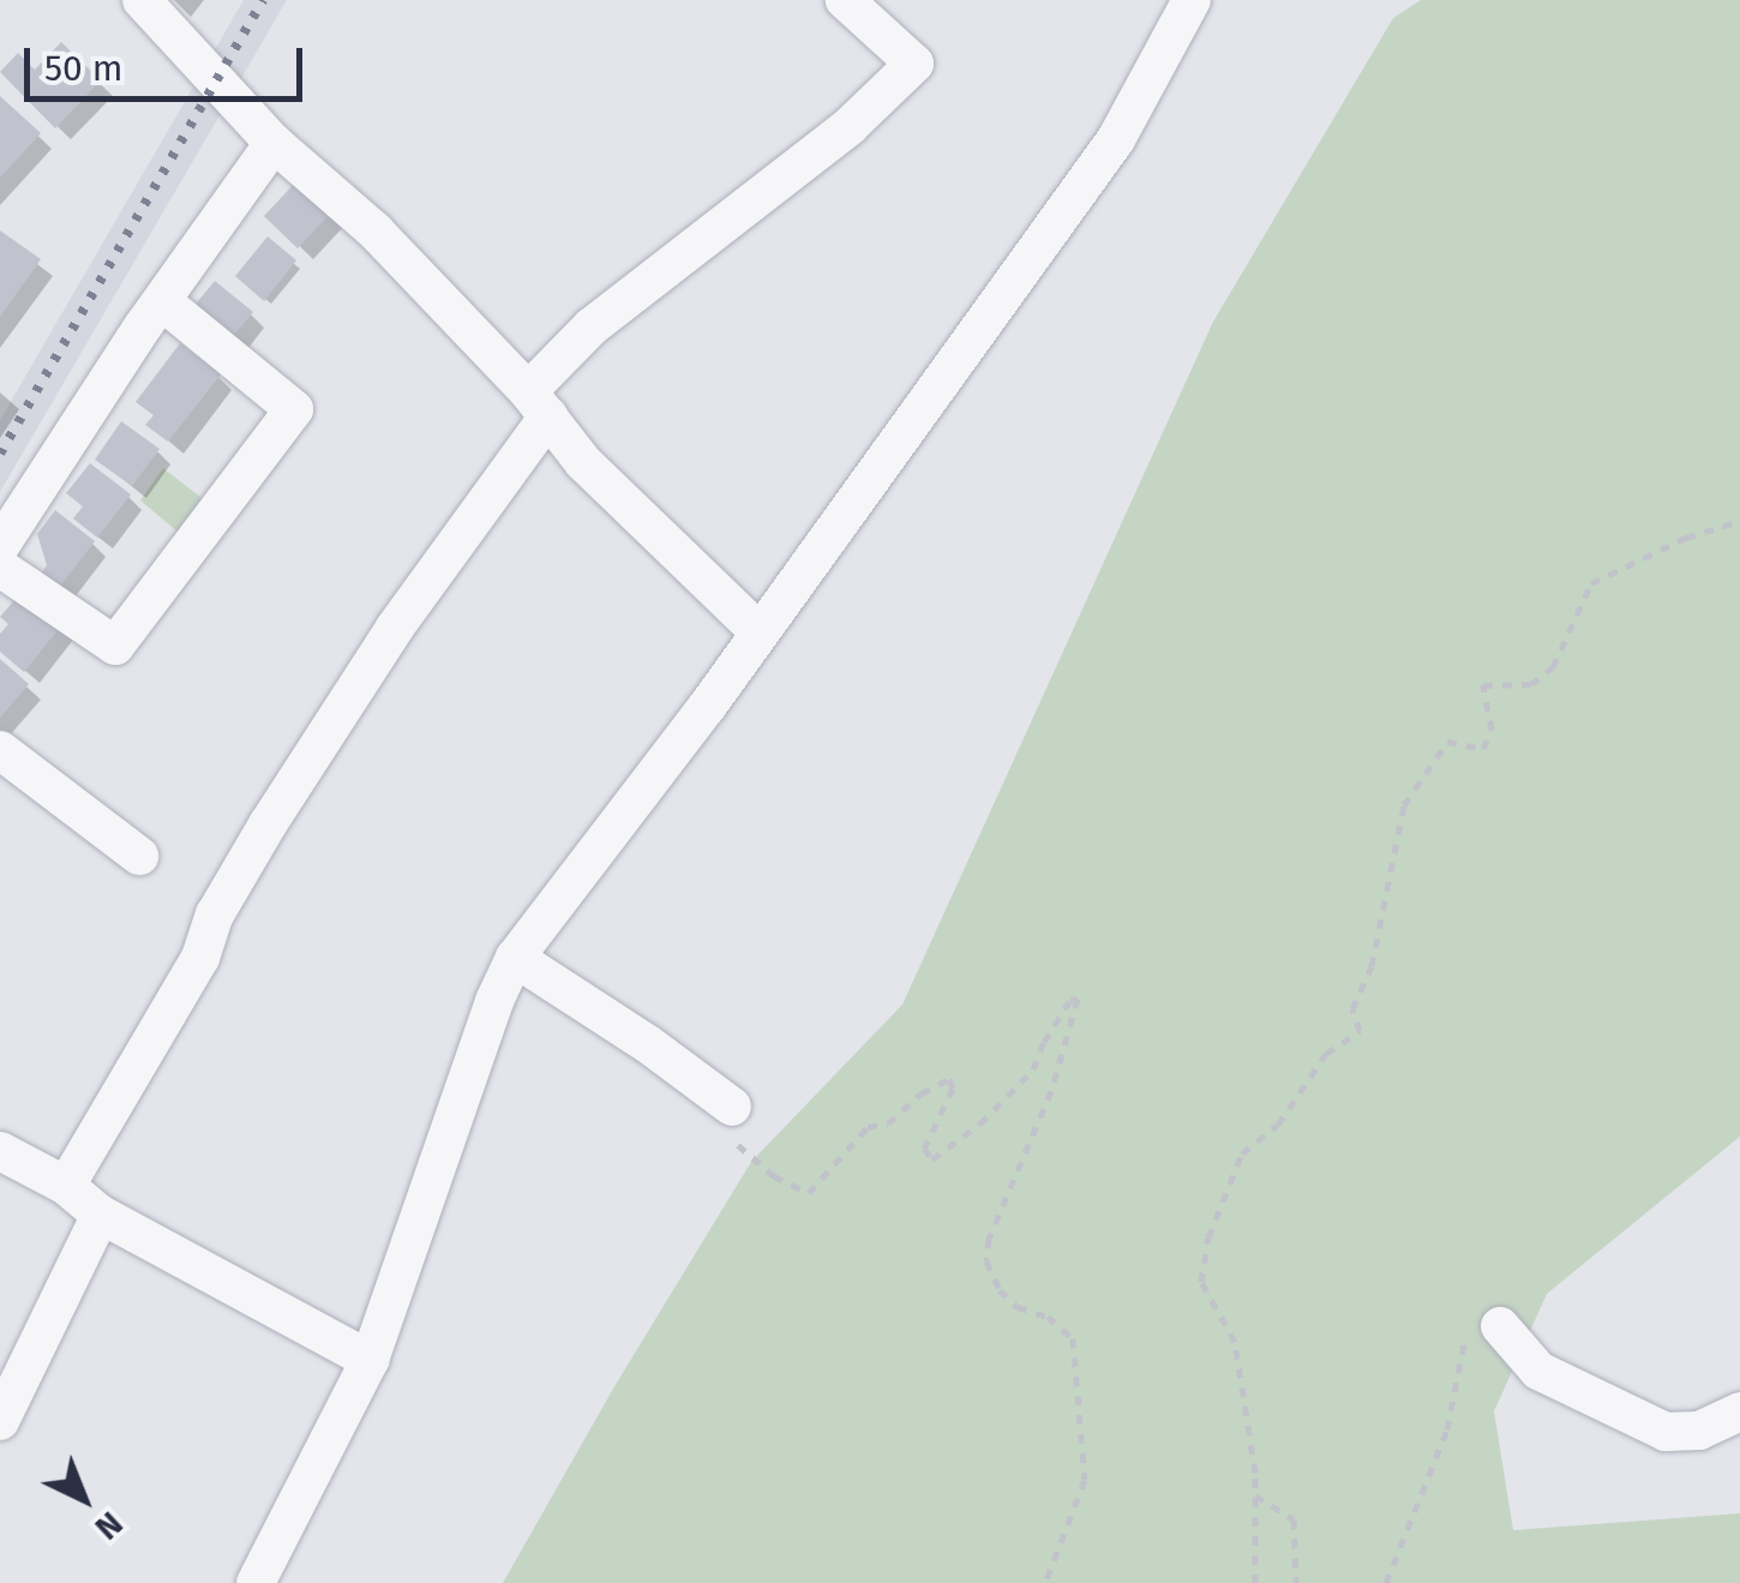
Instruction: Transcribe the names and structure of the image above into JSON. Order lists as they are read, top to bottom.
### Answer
{
  "scale_bar": "50 m",
  "north": "bottom right"
}
